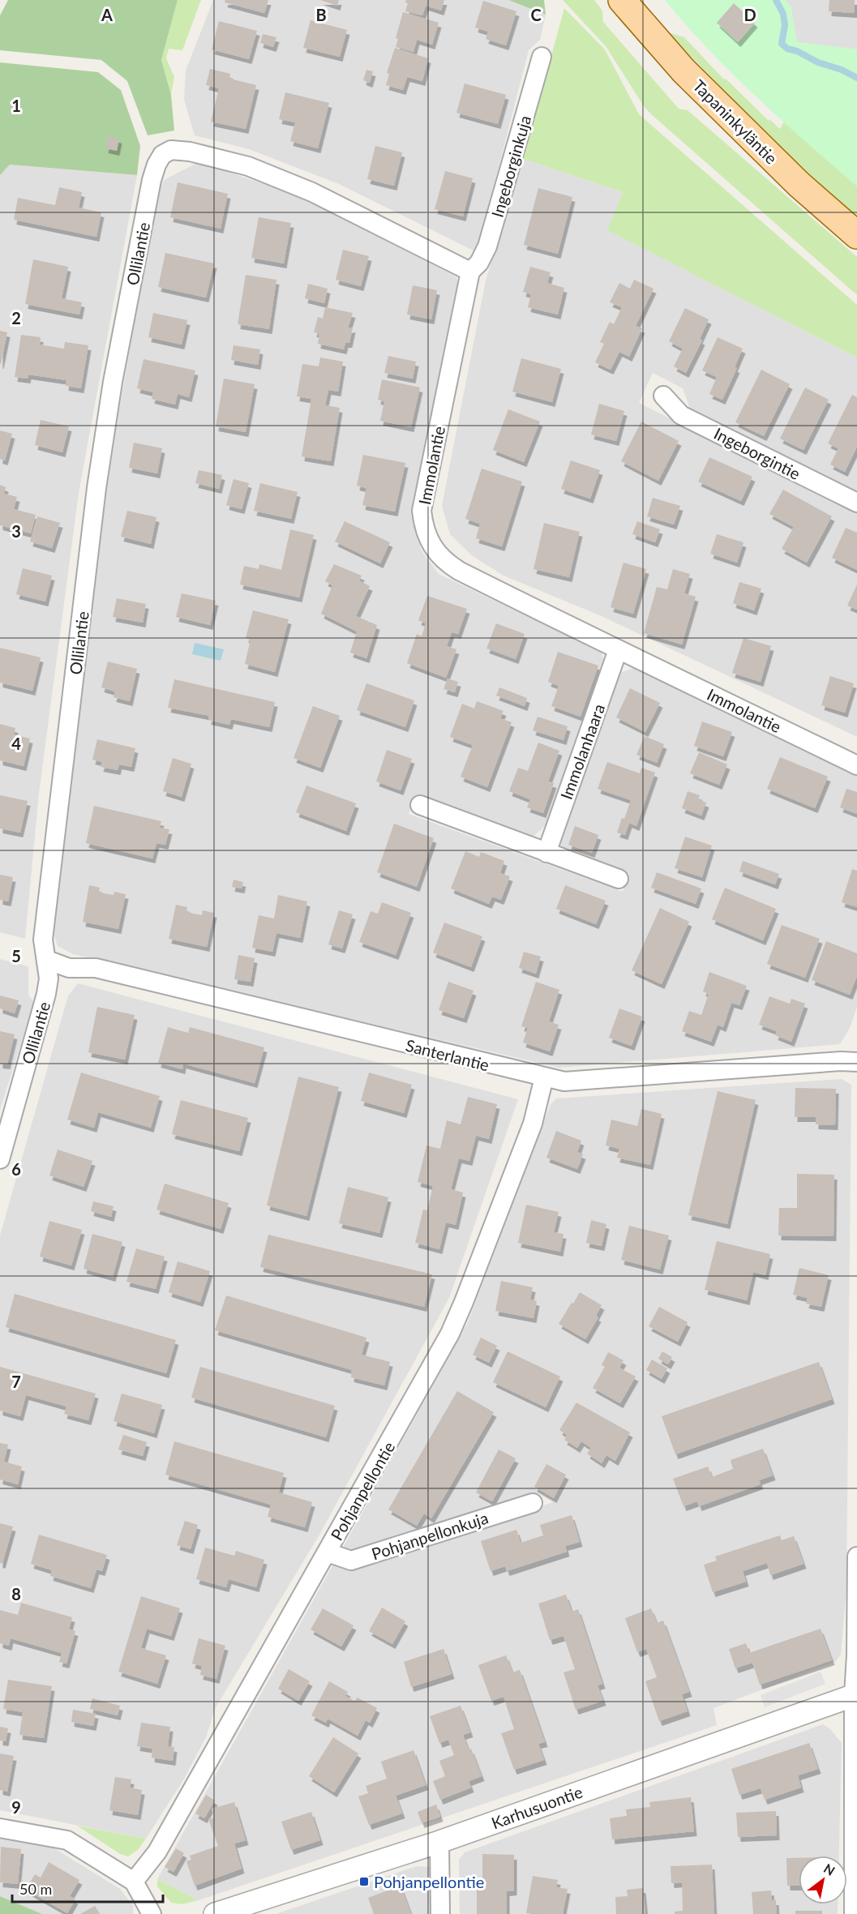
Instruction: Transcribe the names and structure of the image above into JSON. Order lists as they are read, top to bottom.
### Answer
{
  "streets": {
    "main road": ["Tapaninkyläntie"],
    "street": [
      "Ingeborginkuja",
      "Ollilantie",
      "Ingeborgintie",
      "Immolantie",
      "Immolanhaara",
      "Santerlantie",
      "Pohjanpellontie",
      "Pohjanpellonkuja",
      "Karhusuontie"
    ]
  },
  "crossings": [
    ["Ingeborginkuja", "Ollilantie"],
    ["Ingeborginkuja", "Immolantie"],
    ["Ollilantie", "Immolantie"],
    ["Ollilantie", "Santerlantie"],
    ["Immolantie", "Immolanhaara"],
    ["Santerlantie", "Pohjanpellontie"],
    ["Pohjanpellontie", "Pohjanpellonkuja"]
  ],
  "places": {
    "transit": ["Pohjanpellontie"]
  },
  "scale_bar": "50 m",
  "north": "top right",
  "grid": {
    "columns": [
      "A",
      "B",
      "C",
      "D"
    ],
    "rows": [
      "1",
      "2",
      "3",
      "4",
      "5",
      "6",
      "7",
      "8",
      "9"
    ]
  }
}
